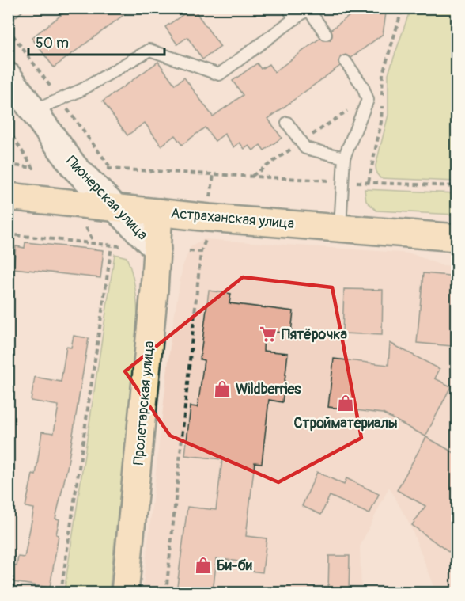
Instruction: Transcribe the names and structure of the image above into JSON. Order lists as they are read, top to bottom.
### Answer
{
  "streets": {
    "main road": ["Пионерская улица", "Астраханская улица", "Пролетарская улица"]
  },
  "crossings": [
    ["Пионерская улица", "Астраханская улица"],
    ["Пионерская улица", "Пролетарская улица"],
    ["Астраханская улица", "Пролетарская улица"]
  ],
  "places": {
    "supermarket": ["Пятёрочка"],
    "shop": ["Wildberries", "Стройматериалы", "Би-би"]
  },
  "scale_bar": "50 m"
}
